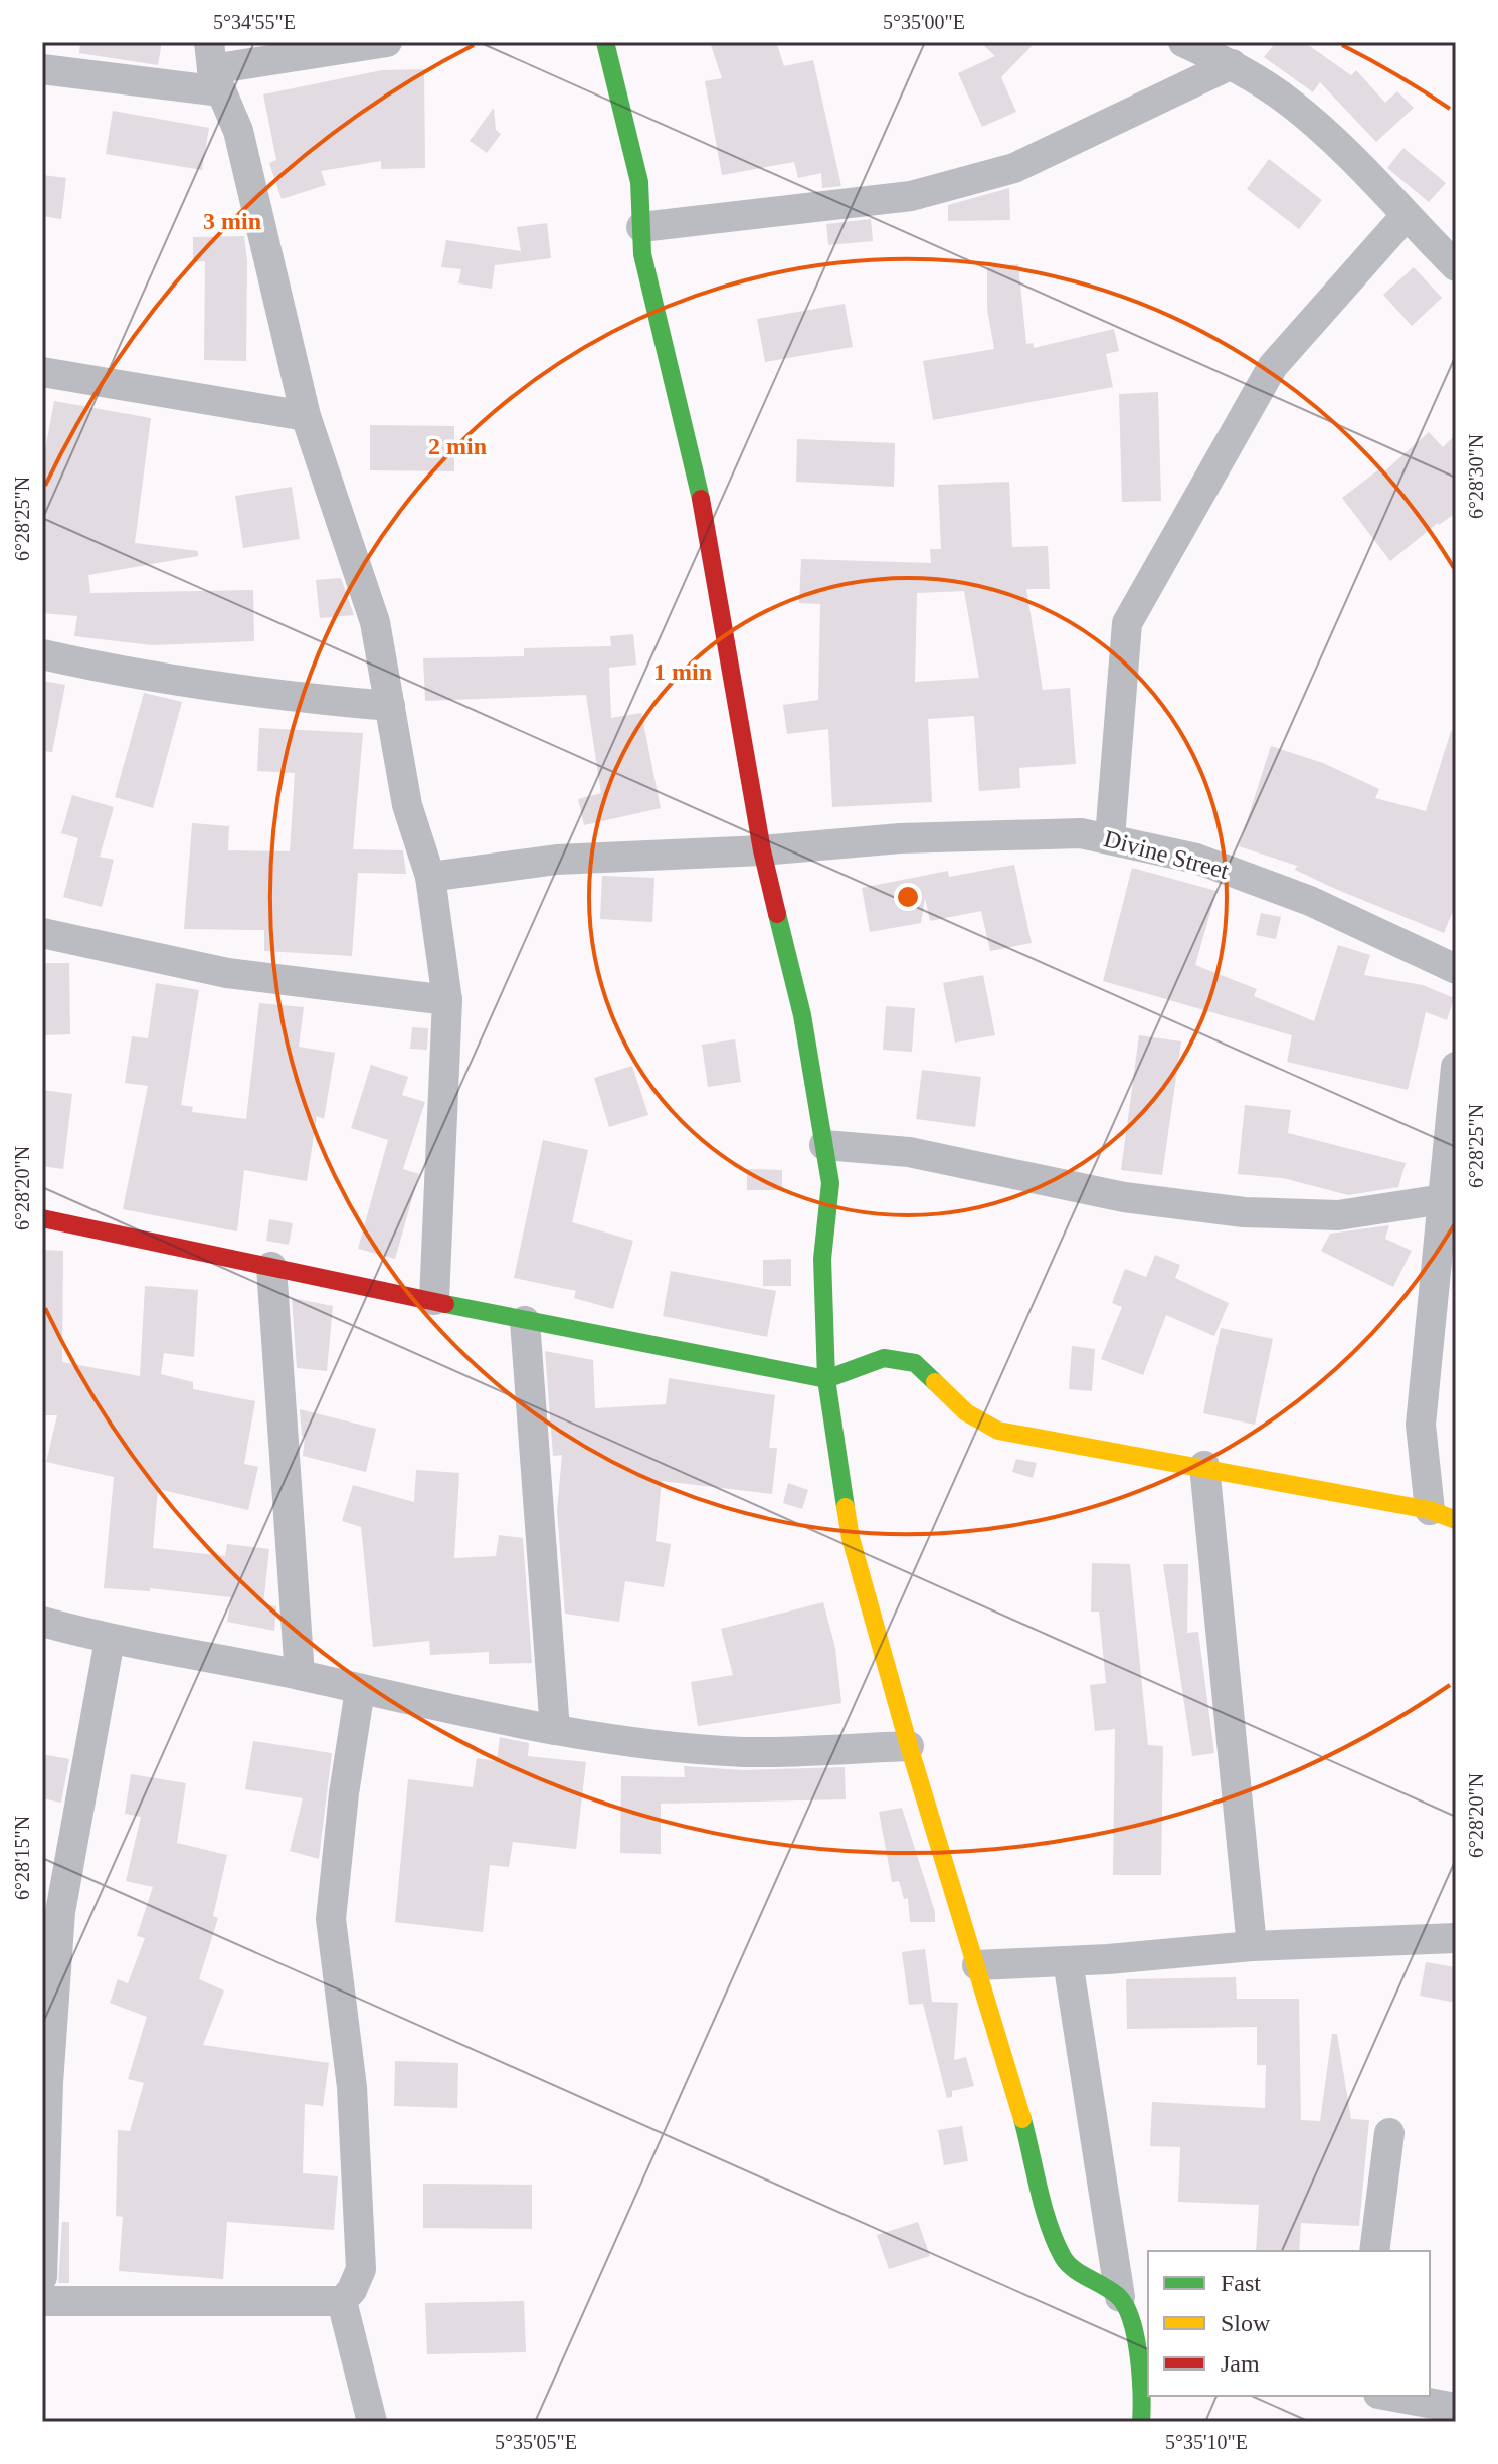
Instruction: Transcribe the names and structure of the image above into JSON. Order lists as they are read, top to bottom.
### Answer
{
  "streets": {
    "street": ["Divine Street"]
  },
  "legend": ["Fast", "Slow", "Jam"],
  "coordinates": [
    "5°34'55\"E",
    "5°35'00\"E",
    "6°28'30\"N",
    "6°28'25\"N",
    "6°28'20\"N",
    "6°28'15\"N",
    "5°35'05\"E",
    "5°35'10\"E"
  ],
  "rings": ["3 min", "2 min", "1 min"]
}
